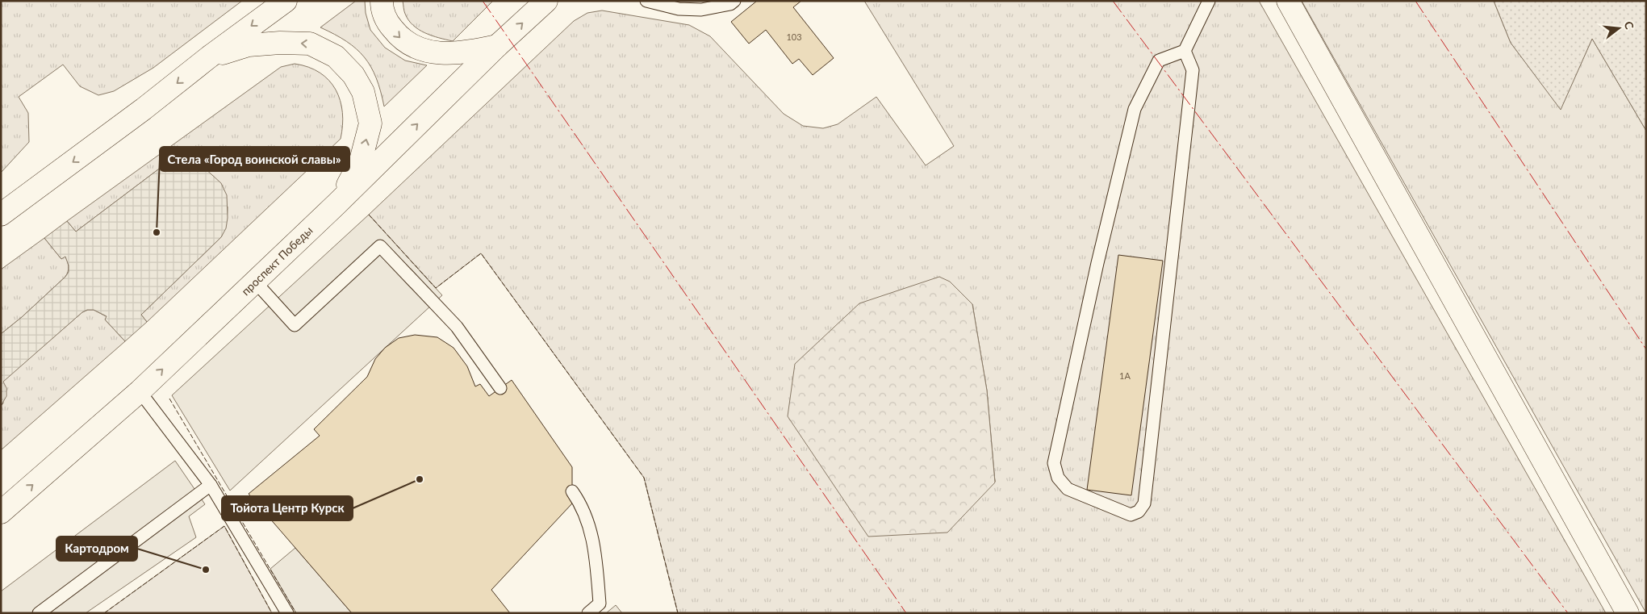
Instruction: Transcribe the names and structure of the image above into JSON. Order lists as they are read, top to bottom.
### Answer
{
  "streets": {
    "main road": ["проспект Победы"]
  },
  "one_way": ["проспект Победы"],
  "places": ["Стела «Город воинской славы»", "Тойота Центр Курск", "Картодром"],
  "house_numbers": ["103", "1А"],
  "north": "right"
}
